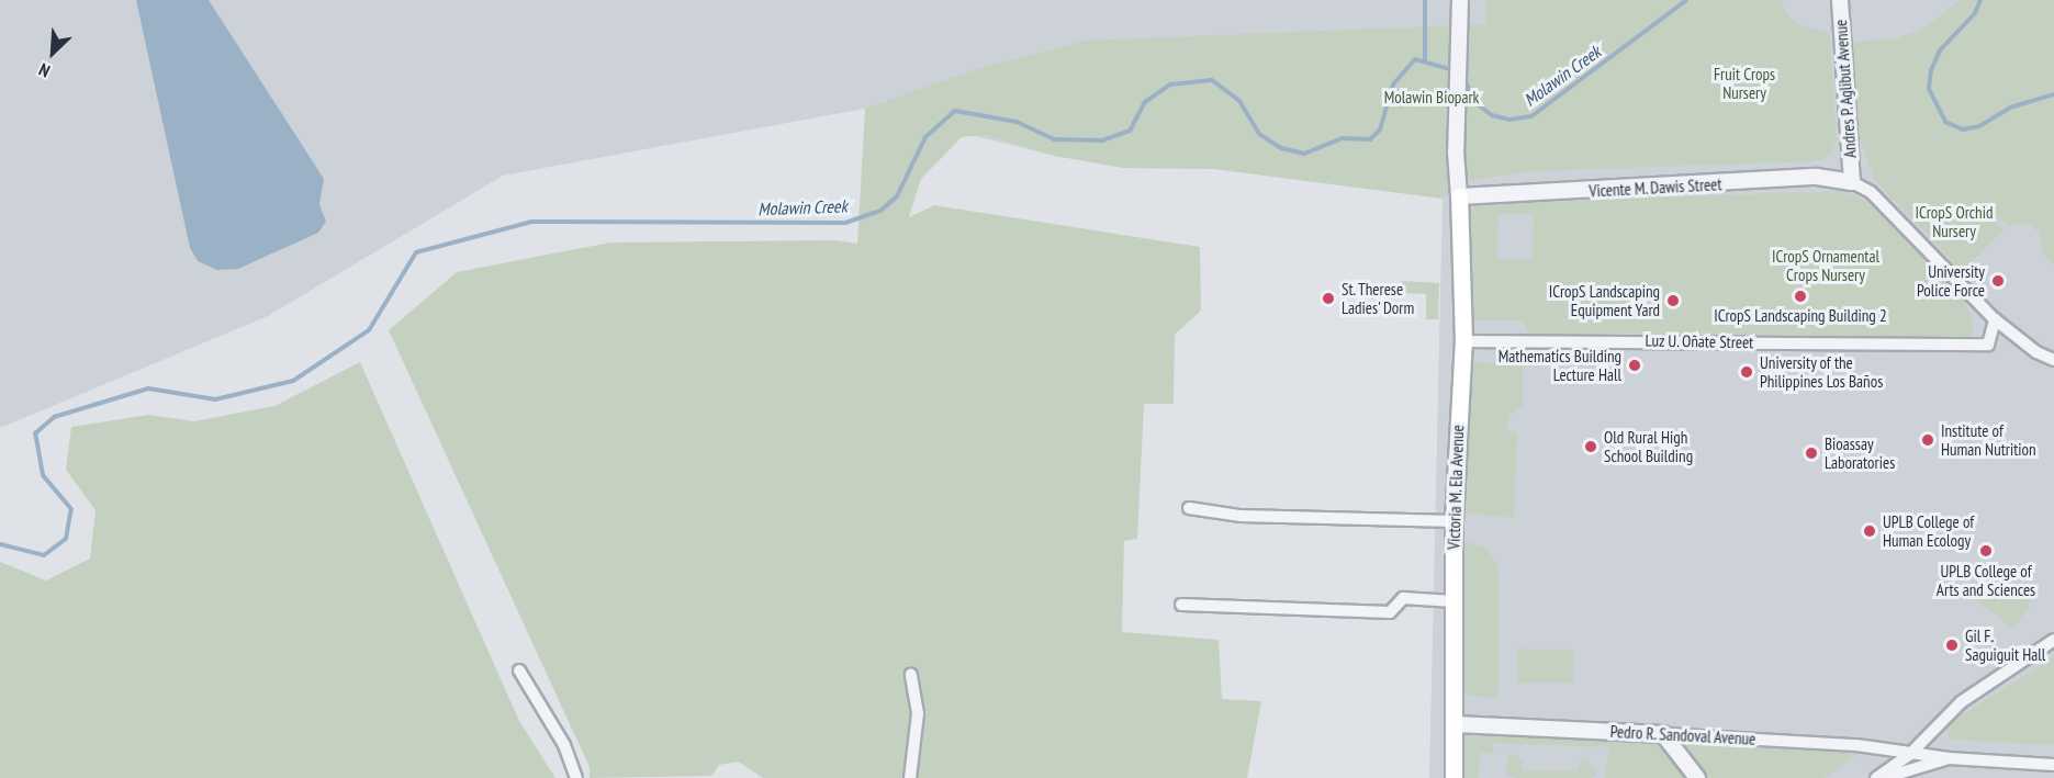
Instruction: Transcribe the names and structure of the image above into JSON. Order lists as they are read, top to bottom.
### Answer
{
  "streets": {
    "main road": ["Victoria M. Ela Avenue"],
    "street": [
      "Andres P. Aglibut Avenue",
      "Vicente M. Dawis Street",
      "Luz U. Oñate Street",
      "Pedro R. Sandoval Avenue"
    ]
  },
  "crossings": [
    ["Andres P. Aglibut Avenue", "Vicente M. Dawis Street"],
    ["Andres P. Aglibut Avenue", "Luz U. Oñate Street"],
    ["Vicente M. Dawis Street", "Victoria M. Ela Avenue"],
    ["Luz U. Oñate Street", "Victoria M. Ela Avenue"],
    ["Victoria M. Ela Avenue", "Pedro R. Sandoval Avenue"]
  ],
  "water": ["Molawin Creek"],
  "parks": [
    "Fruit Crops Nursery",
    "Molawin Biopark",
    "ICropS Orchid Nursery",
    "ICropS Ornamental Crops Nursery"
  ],
  "places": [
    "University Police Force",
    "ICropS Landscaping Building 2",
    "St. Therese Ladies' Dorm",
    "ICropS Landscaping Equipment Yard",
    "Mathematics Building Lecture Hall",
    "University of the Philippines Los Baños",
    "Institute of Human Nutrition",
    "Old Rural High School Building",
    "Bioassay Laboratories",
    "UPLB College of Human Ecology",
    "UPLB College of Arts and Sciences",
    "Gil F. Saguiguit Hall"
  ],
  "north": "bottom left"
}
